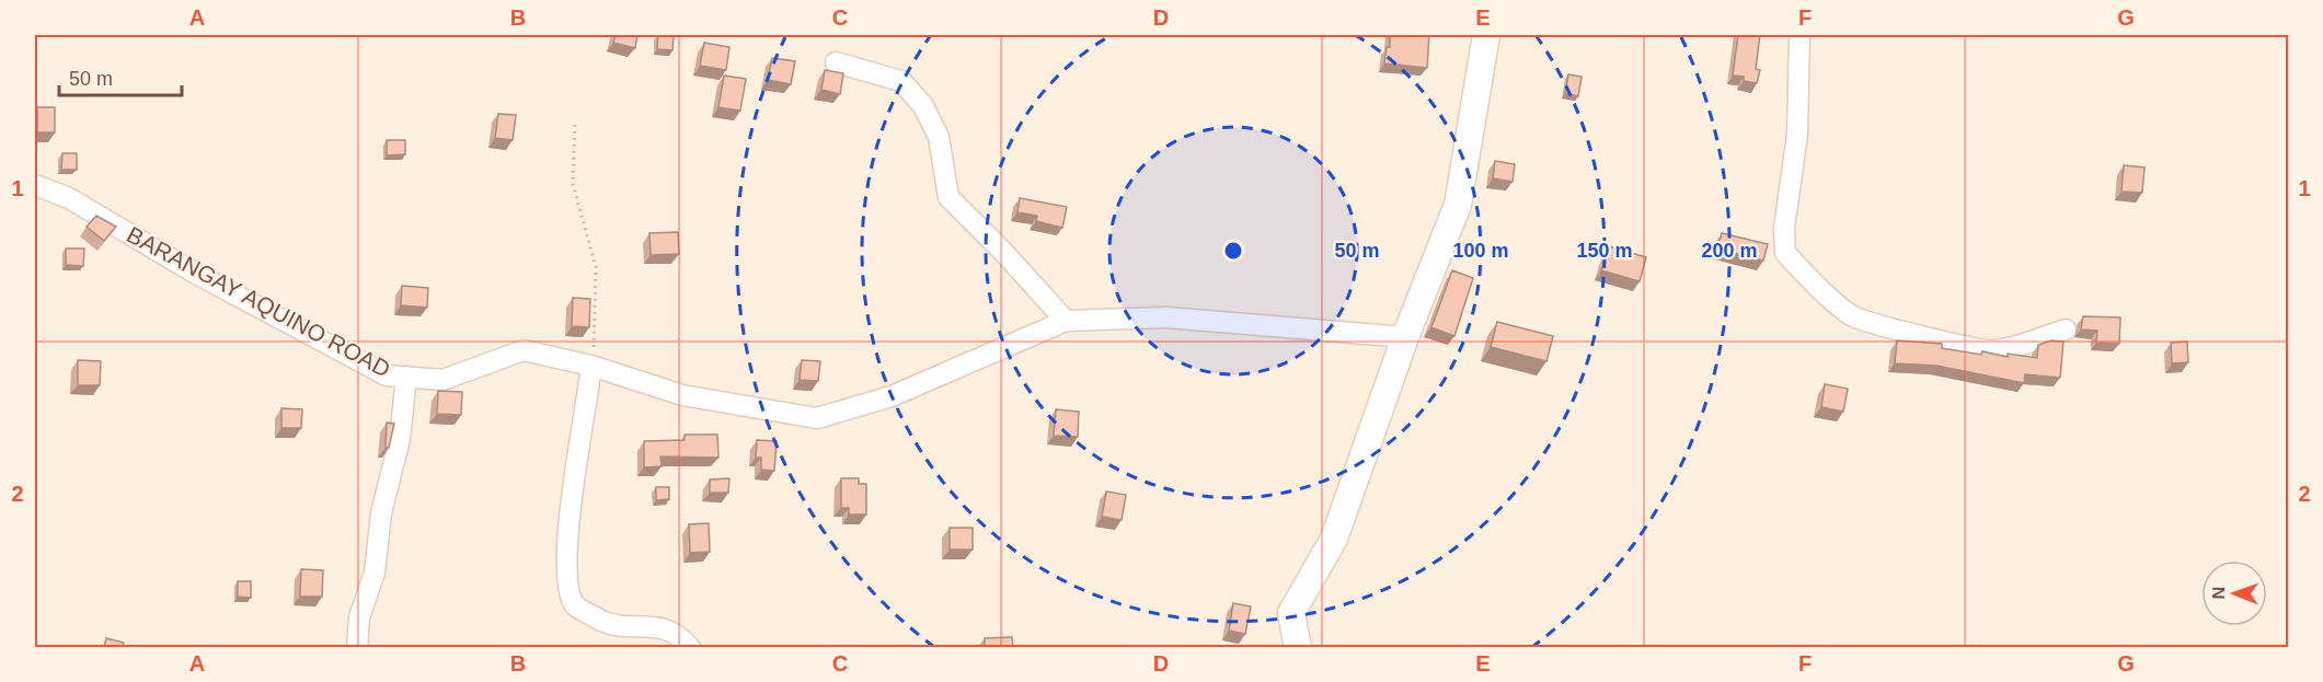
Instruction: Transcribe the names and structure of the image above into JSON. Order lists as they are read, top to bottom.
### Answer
{
  "streets": {
    "street": ["BARANGAY AQUINO ROAD"]
  },
  "scale_bar": "50 m",
  "north": "left",
  "grid": {
    "columns": [
      "A",
      "B",
      "C",
      "D",
      "E",
      "F",
      "G"
    ],
    "rows": ["1", "2"]
  },
  "rings": [
    "50 m",
    "100 m",
    "150 m",
    "200 m"
  ]
}
